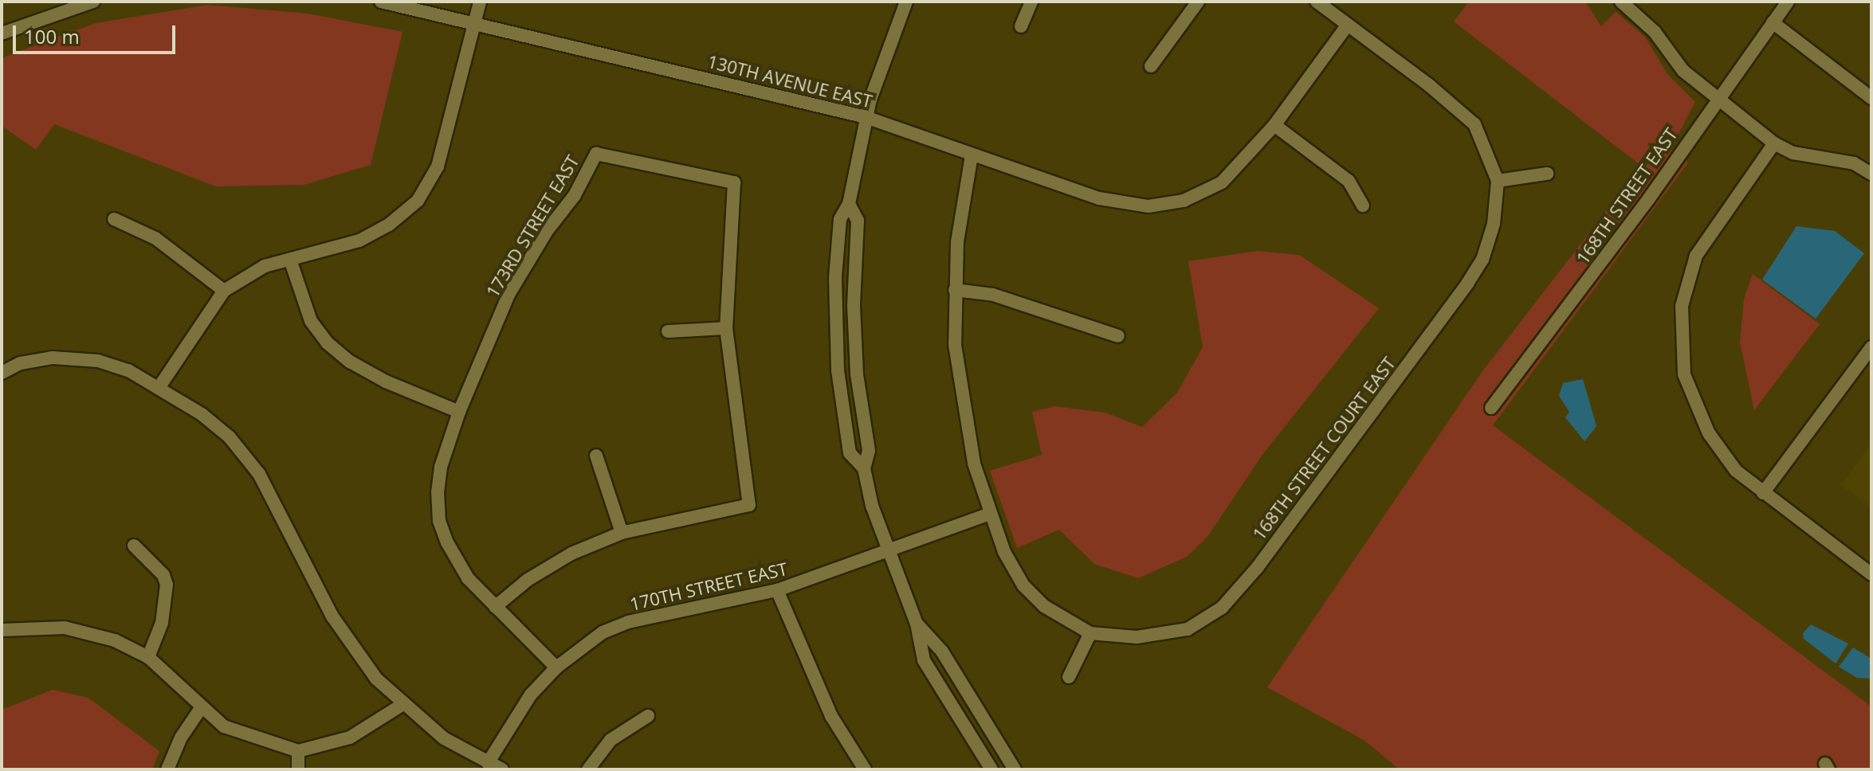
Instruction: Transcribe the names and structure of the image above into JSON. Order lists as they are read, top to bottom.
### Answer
{
  "streets": {
    "street": [
      "130TH AVENUE EAST",
      "168TH STREET EAST",
      "173RD STREET EAST",
      "168TH STREET COURT EAST",
      "170TH STREET EAST"
    ]
  },
  "scale_bar": "100 m"
}
